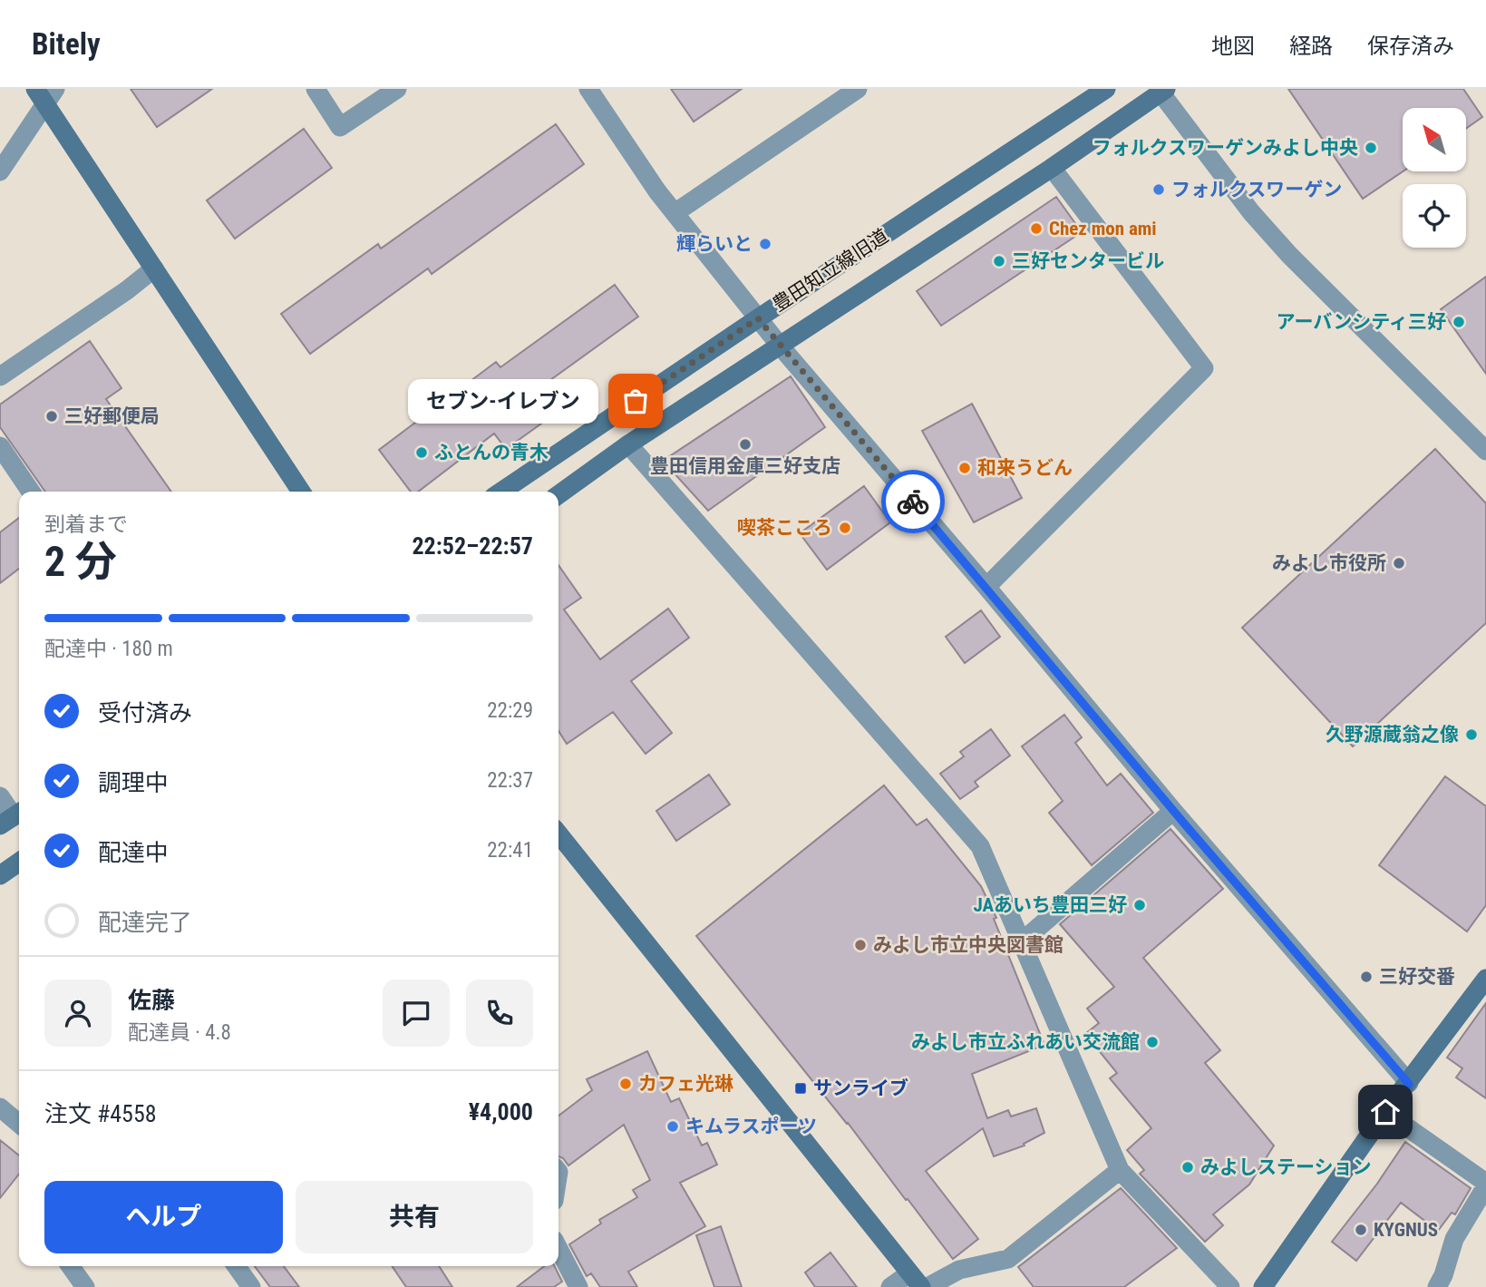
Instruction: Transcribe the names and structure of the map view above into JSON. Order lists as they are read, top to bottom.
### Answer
{
  "streets": {
    "street": ["豊田知立線旧道"]
  },
  "places": {
    "other": [
      "フォルクスワーゲンみよし中央",
      "フォルクスワーゲン",
      "Chez mon ami",
      "輝らいと",
      "三好センタービル",
      "アーバンシティ三好",
      "セブン-イレブン",
      "三好郵便局",
      "豊田信用金庫三好支店",
      "ふとんの青木",
      "和来うどん",
      "喫茶こころ",
      "みよし市役所",
      "久野源蔵翁之像",
      "JAあいち豊田三好",
      "みよし市立中央図書館",
      "三好交番",
      "みよし市立ふれあい交流館",
      "カフェ光琳",
      "キムラスポーツ",
      "みよしステーション",
      "KYGNUS"
    ],
    "transit": ["サンライブ"]
  },
  "north": "top left",
  "page": {
    "header": "Bitely",
    "nav": ["地図", "経路", "保存済み"],
    "bubble": "セブン-イレブン",
    "heading": ["2 分", "到着まで", "22:52–22:57"],
    "panel": [
      "佐藤",
      "配達員 · 4.8",
      "注文 #4558",
      "¥4,000"
    ],
    "bar": "配達中 · 180 m",
    "list": [
      ["受付済み", "22:29"],
      ["調理中", "22:37"],
      ["配達中", "22:41"],
      "配達完了"
    ],
    "buttons": ["ヘルプ", "共有"]
  }
}
